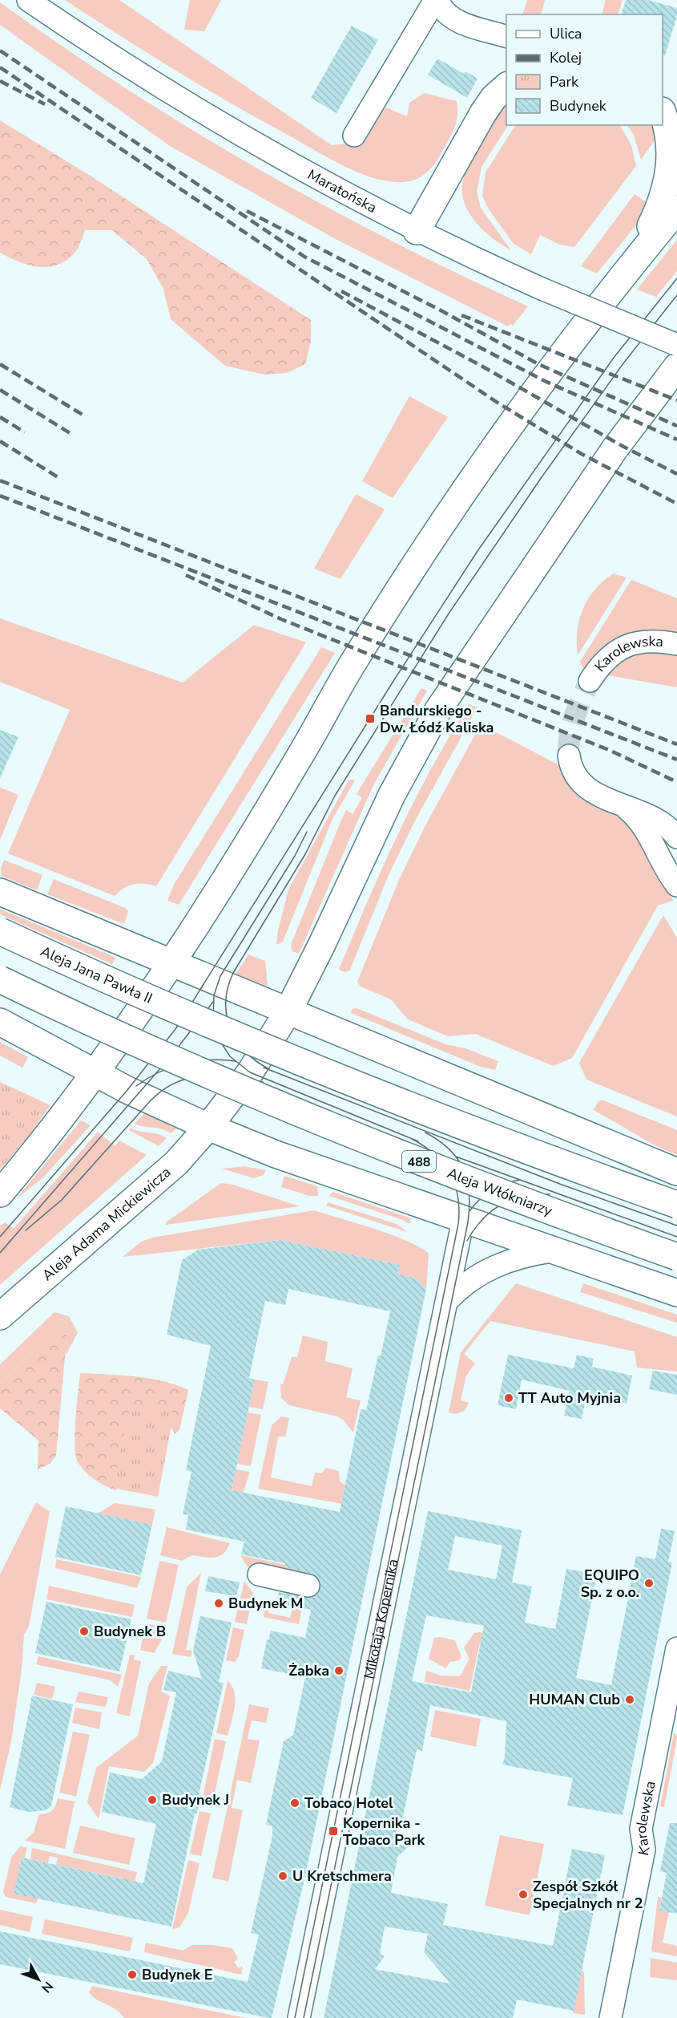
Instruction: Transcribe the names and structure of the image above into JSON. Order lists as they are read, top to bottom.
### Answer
{
  "streets": {
    "main road": [
      "Aleja Jana Pawła II",
      "488",
      "Aleja Włókniarzy",
      "Aleja Adama Mickiewicza"
    ],
    "street": ["Maratońska", "Karolewska", "Mikołaja Kopernika"]
  },
  "places": {
    "transit": ["Bandurskiego - Dw. Łódź Kaliska", "Kopernika - Tobaco Park"],
    "other": [
      "TT Auto Myjnia",
      "EQUIPO Sp. z o.o.",
      "Budynek M",
      "Budynek B",
      "Żabka",
      "HUMAN Club",
      "Budynek J",
      "Tobaco Hotel",
      "U Kretschmera",
      "Zespół Szkół Specjalnych nr 2",
      "Budynek E"
    ]
  },
  "legend": [
    "Ulica",
    "Kolej",
    "Park",
    "Budynek"
  ],
  "north": "bottom right"
}
